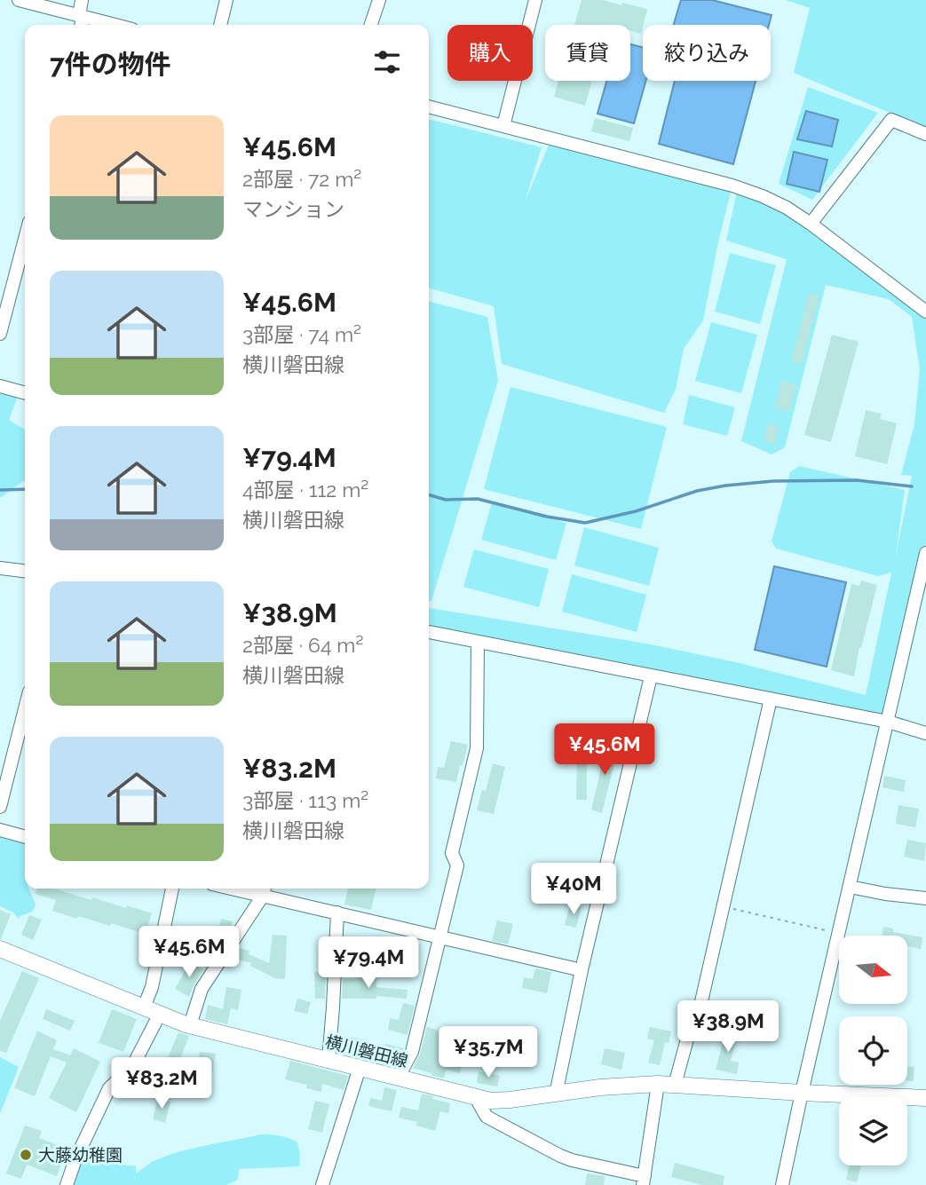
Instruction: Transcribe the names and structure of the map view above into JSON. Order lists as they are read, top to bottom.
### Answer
{
  "streets": {
    "main road": ["横川磐田線"]
  },
  "places": ["大藤幼稚園"],
  "north": "right",
  "page": {
    "chip": ["購入", "賃貸", "絞り込み"],
    "heading": "7件の物件",
    "list": [
      {
        "name": "¥45.6M",
        "note": "2部屋 · 72 m² · マンション"
      },
      {
        "name": "¥45.6M",
        "note": "3部屋 · 74 m² · 横川磐田線"
      },
      {
        "name": "¥79.4M",
        "note": "4部屋 · 112 m² · 横川磐田線"
      },
      {
        "name": "¥38.9M",
        "note": "2部屋 · 64 m² · 横川磐田線"
      },
      {
        "name": "¥83.2M",
        "note": "3部屋 · 113 m² · 横川磐田線"
      }
    ],
    "price": [
      "¥45.6M",
      "¥40M",
      "¥45.6M",
      "¥79.4M",
      "¥38.9M",
      "¥35.7M",
      "¥83.2M"
    ]
  }
}
